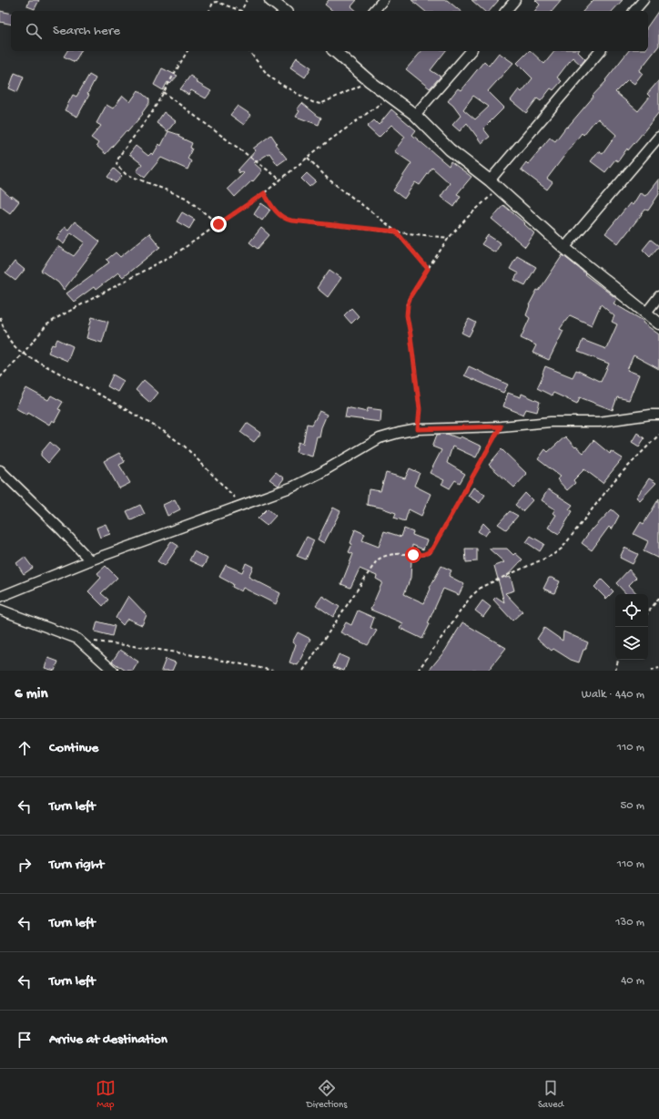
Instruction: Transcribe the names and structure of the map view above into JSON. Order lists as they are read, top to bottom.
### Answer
{
  "page": {
    "search": "Search here",
    "heading": ["6 min", "Walk · 440 m"],
    "list": [
      ["Continue", "110 m"],
      ["Turn left", "50 m"],
      ["Turn right", "110 m"],
      ["Turn left", "130 m"],
      ["Turn left", "40 m"],
      "Arrive at destination"
    ],
    "nav": ["Map", "Directions", "Saved"]
  }
}
